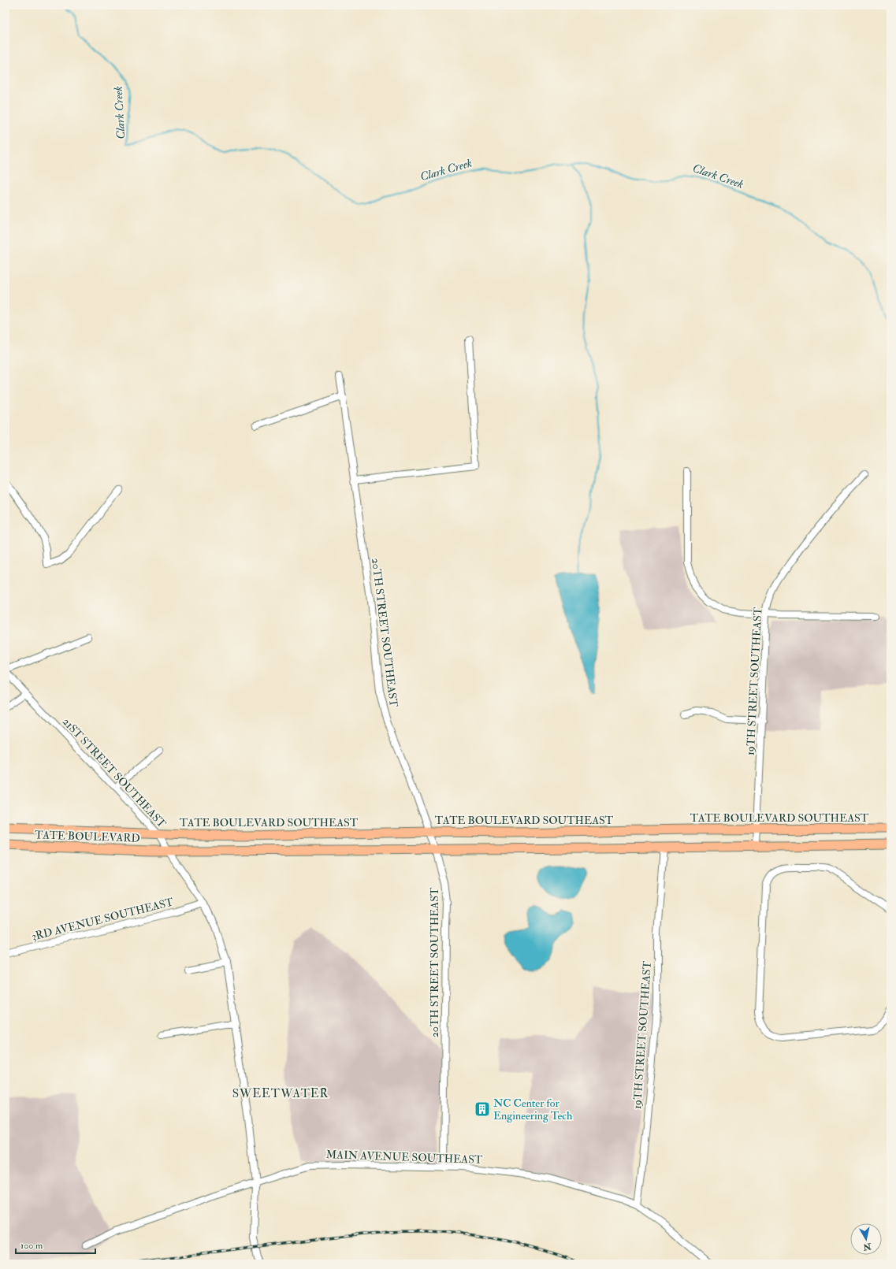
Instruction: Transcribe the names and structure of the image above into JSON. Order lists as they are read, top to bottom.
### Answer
{
  "streets": {
    "main road": ["TATE BOULEVARD SOUTHEAST", "TATE BOULEVARD"],
    "street": [
      "20TH STREET SOUTHEAST",
      "19TH STREET SOUTHEAST",
      "21ST STREET SOUTHEAST",
      "3RD AVENUE SOUTHEAST",
      "MAIN AVENUE SOUTHEAST"
    ]
  },
  "crossings": [
    ["20TH STREET SOUTHEAST", "TATE BOULEVARD SOUTHEAST"],
    ["20TH STREET SOUTHEAST", "MAIN AVENUE SOUTHEAST"],
    ["19TH STREET SOUTHEAST", "TATE BOULEVARD SOUTHEAST"],
    ["19TH STREET SOUTHEAST", "MAIN AVENUE SOUTHEAST"],
    ["21ST STREET SOUTHEAST", "TATE BOULEVARD SOUTHEAST"],
    ["21ST STREET SOUTHEAST", "TATE BOULEVARD"],
    ["21ST STREET SOUTHEAST", "3RD AVENUE SOUTHEAST"],
    ["21ST STREET SOUTHEAST", "MAIN AVENUE SOUTHEAST"],
    ["TATE BOULEVARD SOUTHEAST", "TATE BOULEVARD"]
  ],
  "districts": ["SWEETWATER"],
  "water": ["Clark Creek"],
  "places": {
    "building": ["NC Center for Engineering Tech"]
  },
  "scale_bar": "100 m",
  "north": "bottom"
}
